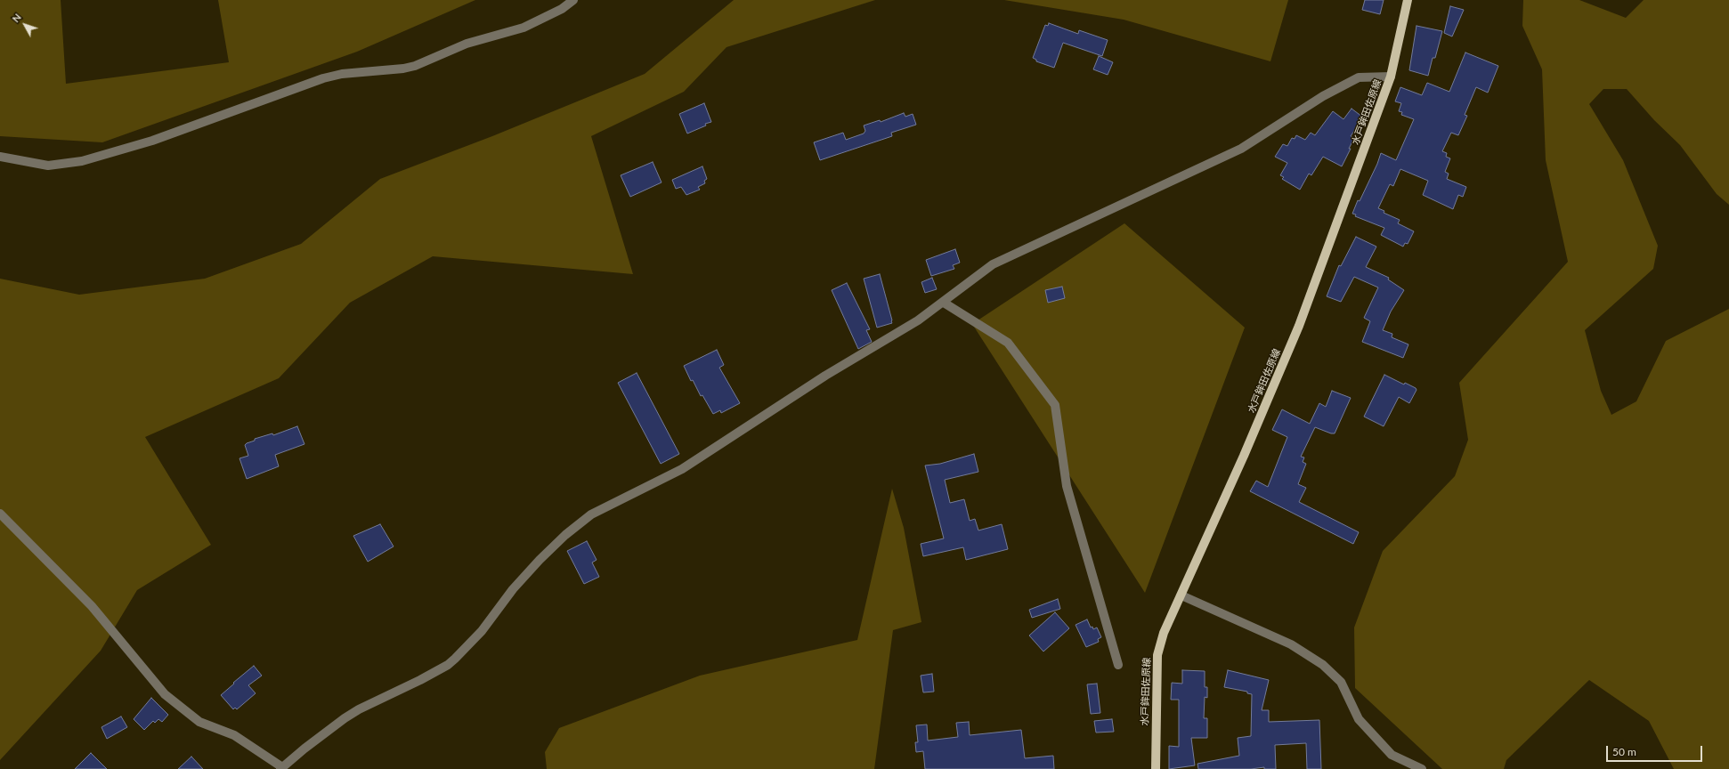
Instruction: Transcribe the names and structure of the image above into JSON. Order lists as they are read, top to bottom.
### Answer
{
  "streets": {
    "main road": ["水戸鉾田佐原線"]
  },
  "scale_bar": "50 m",
  "north": "top left"
}
